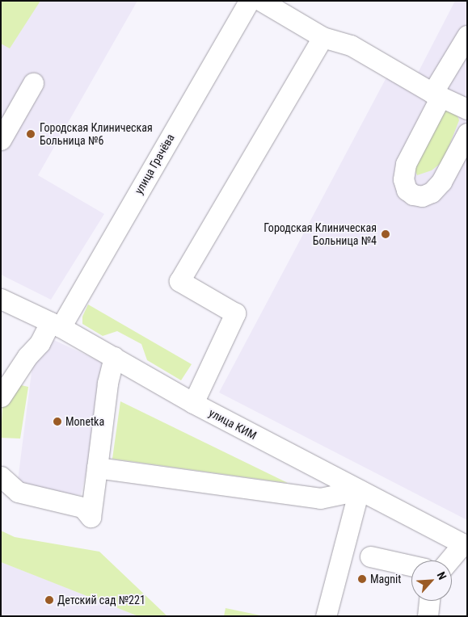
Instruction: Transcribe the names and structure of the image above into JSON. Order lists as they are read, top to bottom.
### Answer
{
  "streets": {
    "street": ["улица Грачёва", "улица КИМ"]
  },
  "crossings": [
    ["улица Грачёва", "улица КИМ"]
  ],
  "places": [
    "Городская Клиническая Больница №6",
    "Городская Клиническая Больница №4",
    "Monetka",
    "Magnit",
    "Детский сад №221"
  ],
  "north": "top right"
}
